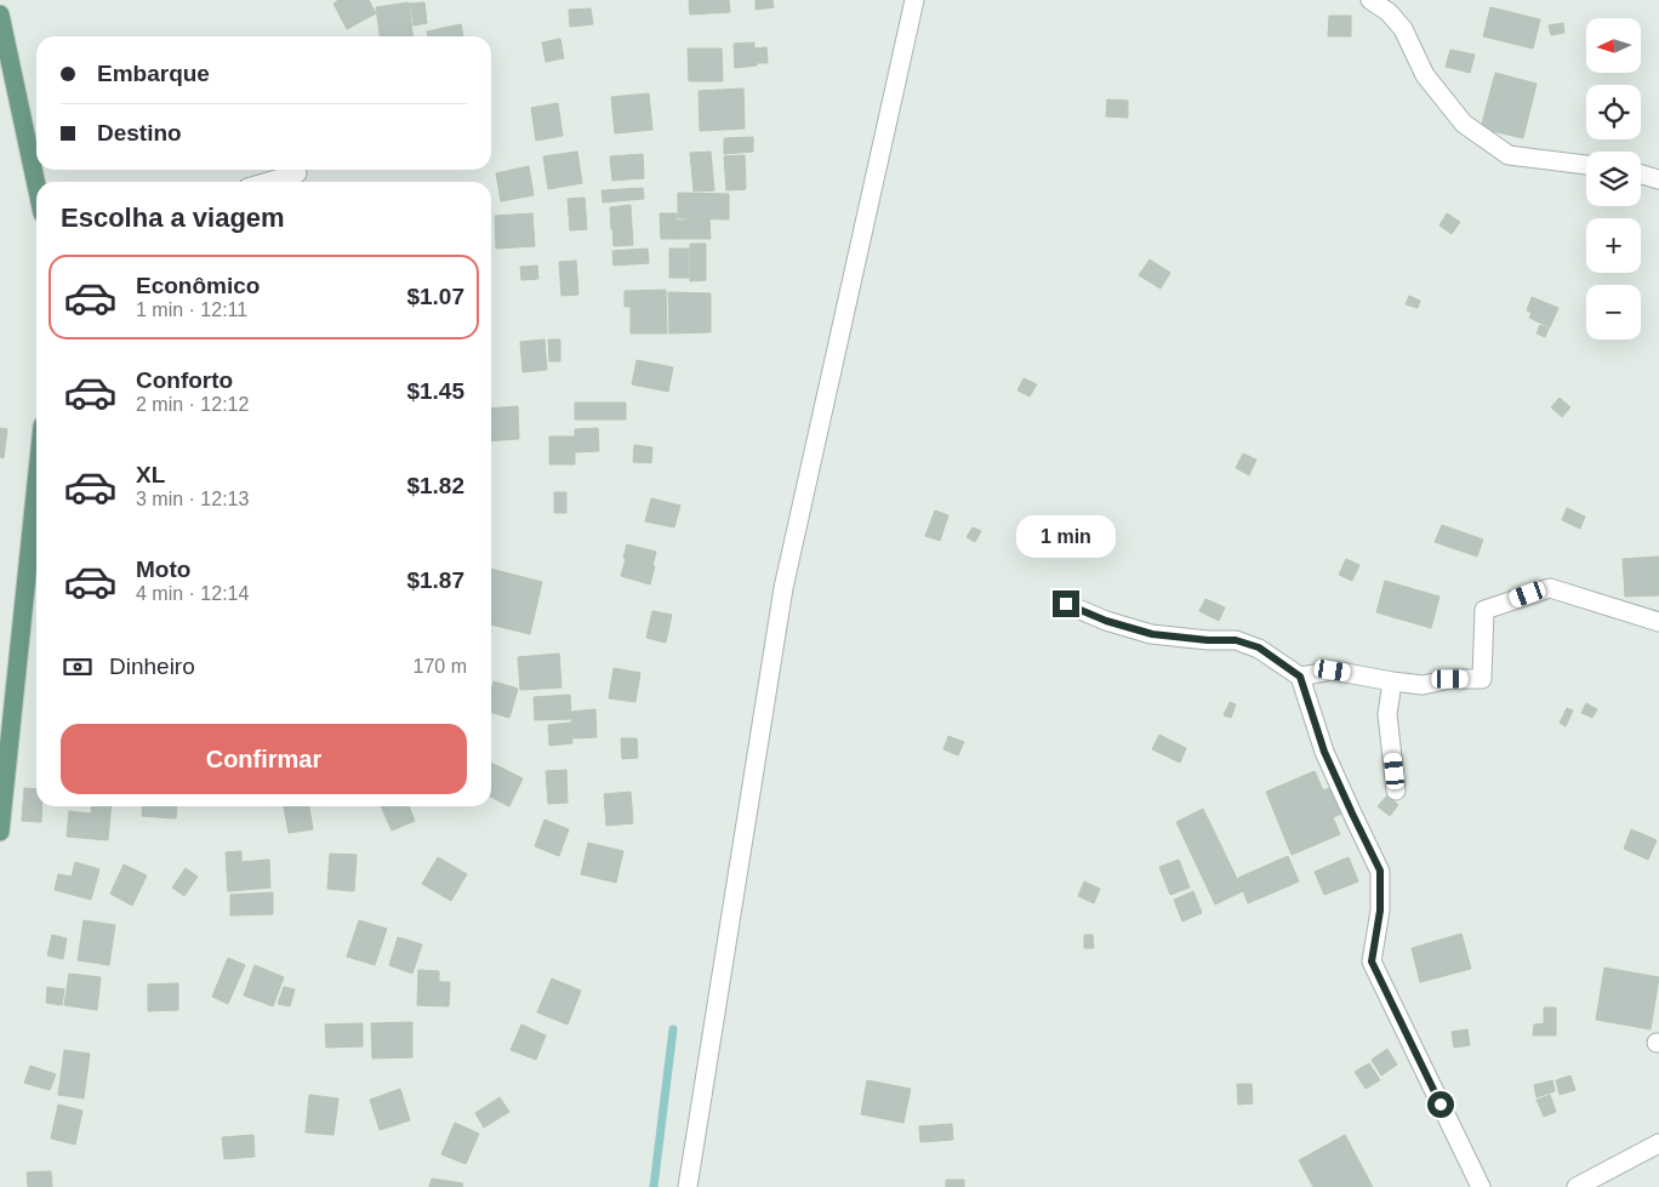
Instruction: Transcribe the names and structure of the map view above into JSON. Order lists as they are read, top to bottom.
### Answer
{
  "north": "left",
  "page": {
    "map_buttons": ["+", "−"],
    "banner": ["Embarque", "Destino"],
    "heading": "Escolha a viagem",
    "list": [
      {
        "name": "Econômico",
        "note": "1 min · 12:11",
        "value": "$1.07"
      },
      {
        "name": "Conforto",
        "note": "2 min · 12:12",
        "value": "$1.45"
      },
      {
        "name": "XL",
        "note": "3 min · 12:13",
        "value": "$1.82"
      },
      {
        "name": "Moto",
        "note": "4 min · 12:14",
        "value": "$1.87"
      }
    ],
    "bubble": "1 min",
    "pay": ["Dinheiro", "170 m"],
    "buttons": "Confirmar"
  }
}
